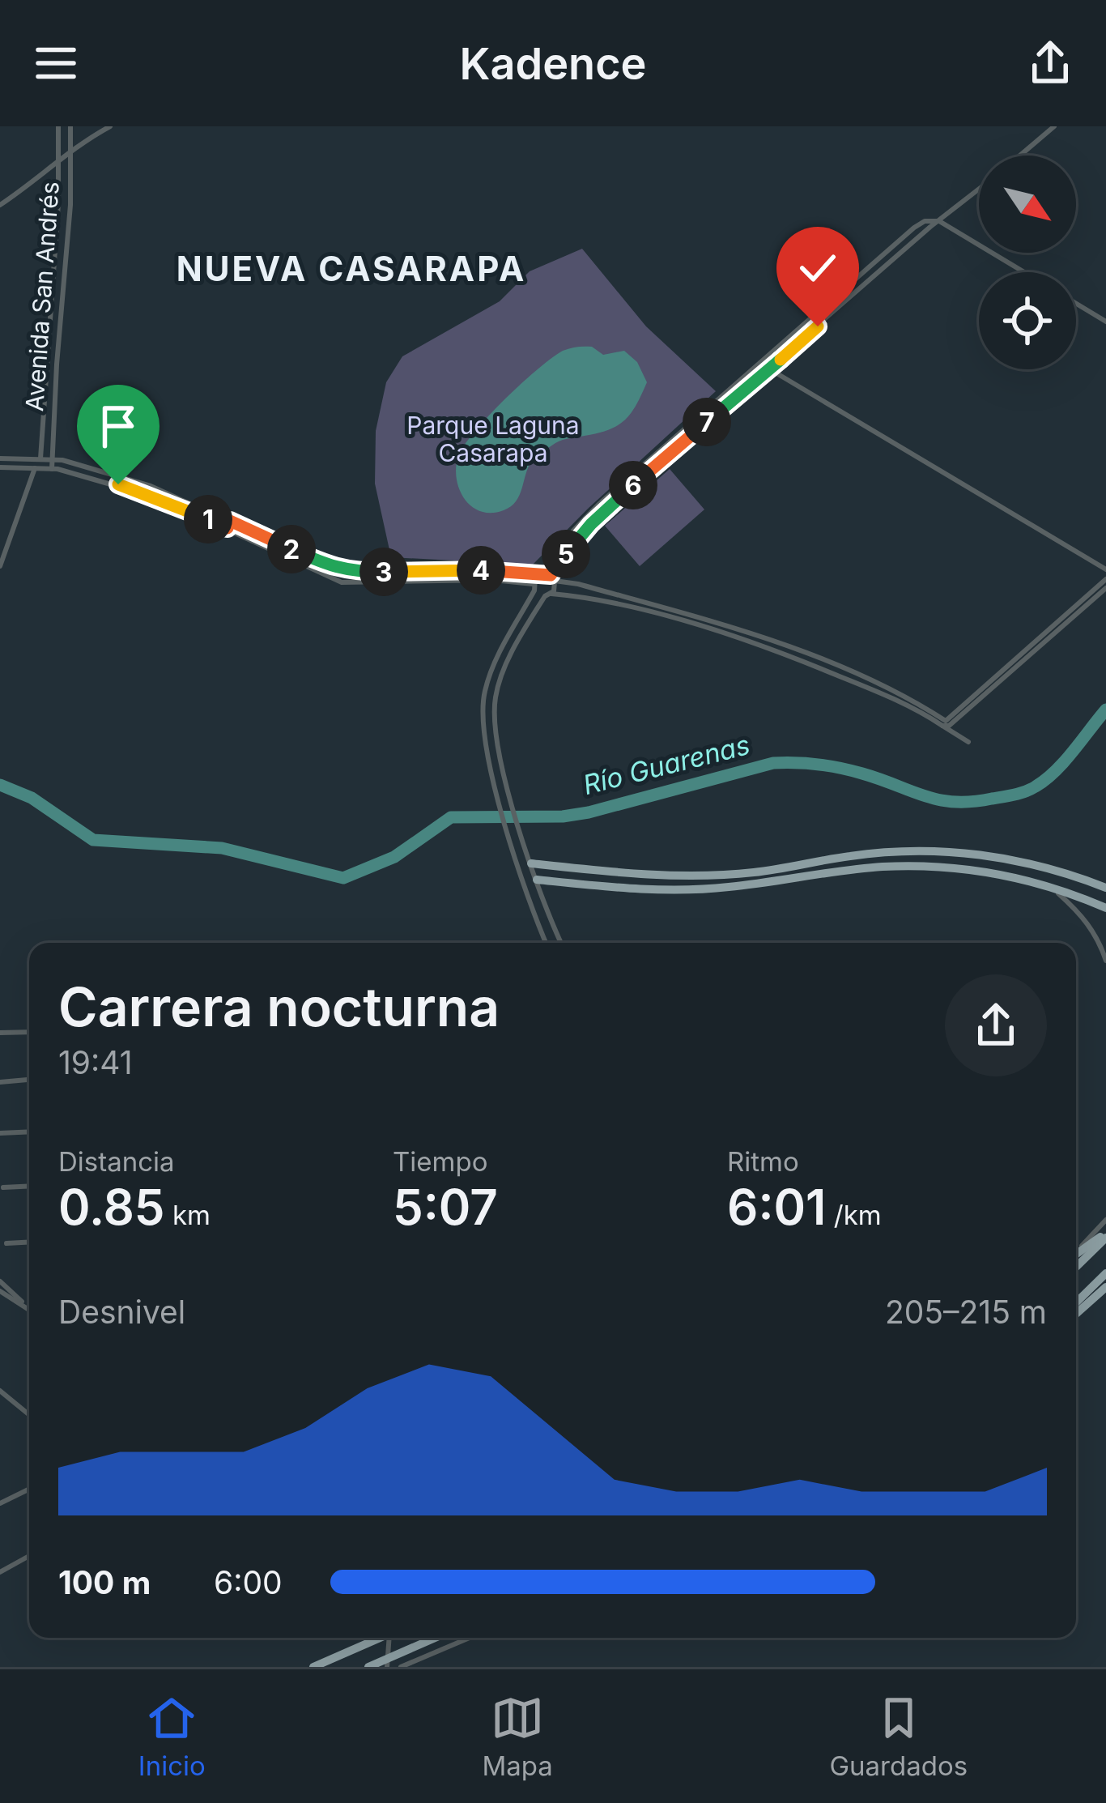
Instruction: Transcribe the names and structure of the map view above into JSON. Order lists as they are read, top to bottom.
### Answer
{
  "streets": {
    "street": ["Avenida San Andrés"]
  },
  "districts": ["NUEVA CASARAPA"],
  "water": ["Río Guarenas"],
  "parks": ["Parque Laguna Casarapa"],
  "north": "bottom right",
  "page": {
    "header": "Kadence",
    "pins": [
      "7",
      "6",
      "1",
      "2",
      "5",
      "4",
      "3"
    ],
    "heading": ["Carrera nocturna", "19:41"],
    "stats": [
      ["Distancia", "0.85 km"],
      ["Tiempo", "5:07"],
      ["Ritmo", "6:01 /km"]
    ],
    "chart": ["Desnivel", "205–215 m"],
    "list": [
      {
        "name": "100 m",
        "note": "6:00"
      }
    ],
    "tabs": ["Inicio", "Mapa", "Guardados"]
  }
}
